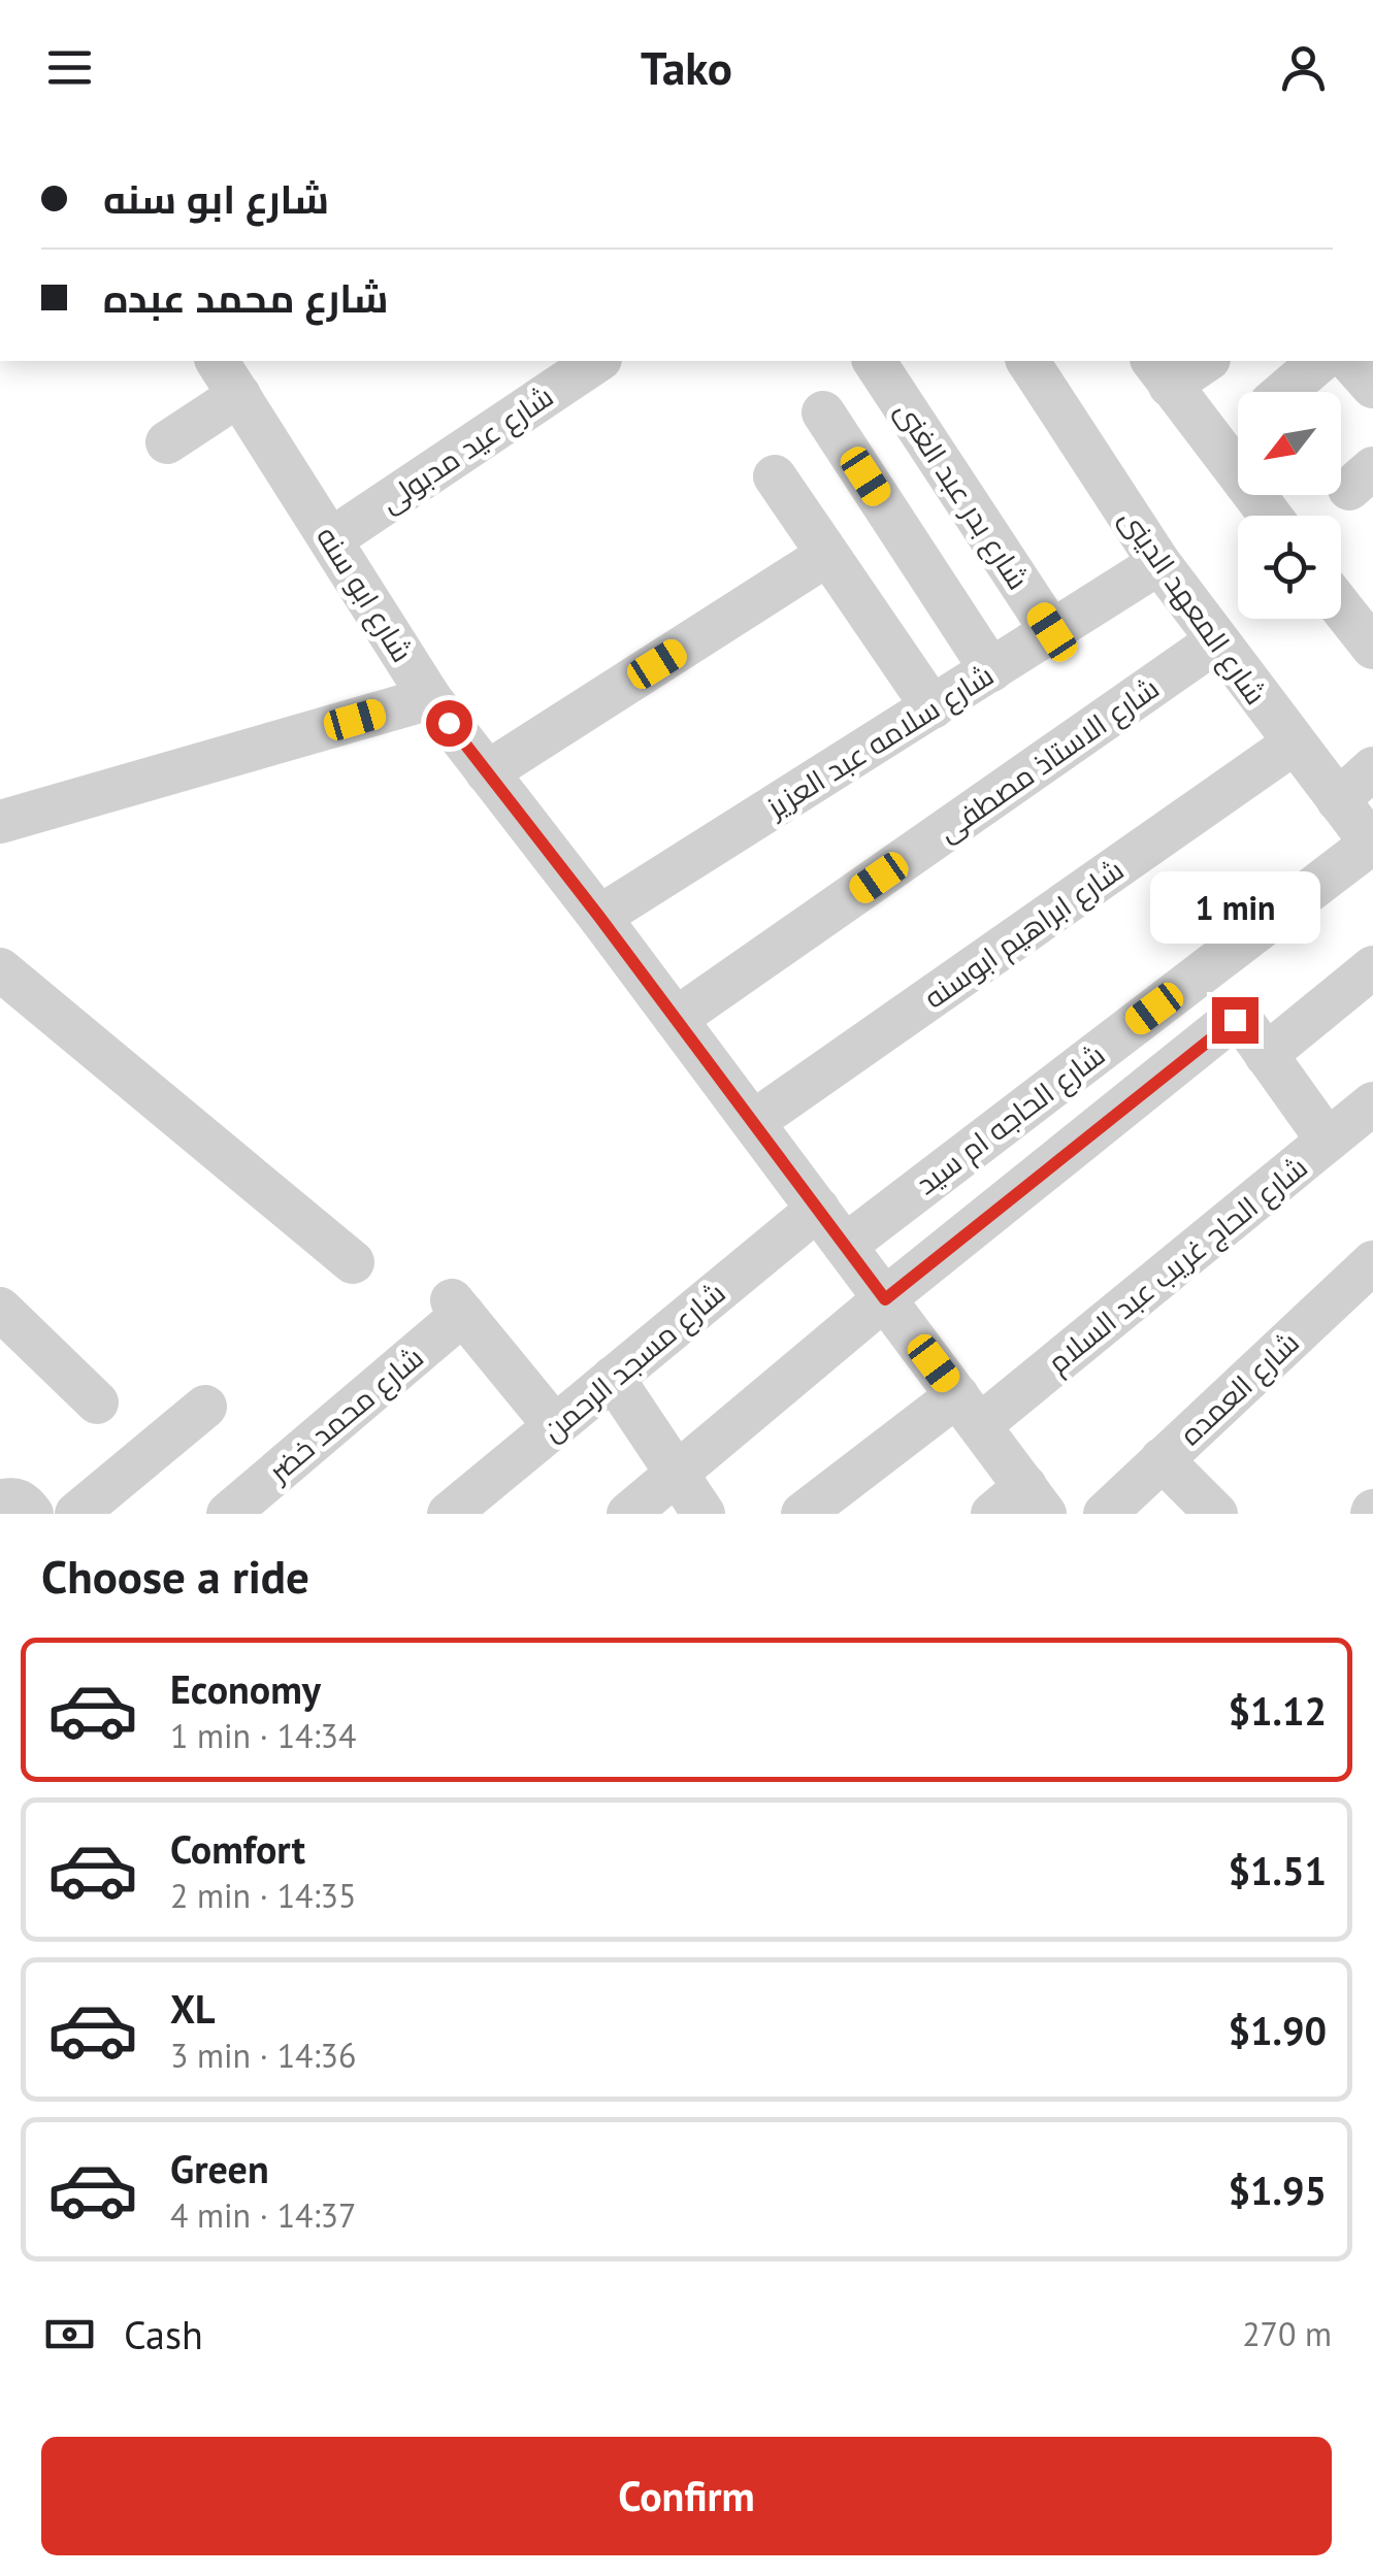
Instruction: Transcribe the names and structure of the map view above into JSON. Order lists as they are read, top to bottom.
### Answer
{
  "streets": {
    "street": [
      "شارع عيد مدبولى",
      "شارع بدر عبد الغنى",
      "شارع ابو سنه",
      "شارع المعهد الدينى",
      "شارع سلامه عبد العزيز",
      "شارع الاستاذ مصطفى",
      "شارع ابراهيم ابوسنه",
      "شارع الحاجه ام سيد",
      "شارع الحاج غريب عبد السلام",
      "شارع مسجد الرحمن",
      "شارع العمده",
      "شارع محمد خضر"
    ]
  },
  "crossings": [
    ["شارع عيد مدبولى", "شارع ابو سنه"],
    ["شارع بدر عبد الغنى", "شارع سلامه عبد العزيز"],
    ["شارع ابو سنه", "شارع سلامه عبد العزيز"],
    ["شارع ابو سنه", "شارع الاستاذ مصطفى"],
    ["شارع ابو سنه", "شارع ابراهيم ابوسنه"],
    ["شارع ابو سنه", "شارع الحاجه ام سيد"],
    ["شارع ابو سنه", "شارع الحاج غريب عبد السلام"],
    ["شارع ابو سنه", "شارع مسجد الرحمن"],
    ["شارع المعهد الدينى", "شارع سلامه عبد العزيز"],
    ["شارع المعهد الدينى", "شارع الاستاذ مصطفى"],
    ["شارع المعهد الدينى", "شارع ابراهيم ابوسنه"],
    ["شارع المعهد الدينى", "شارع الحاجه ام سيد"],
    ["شارع مسجد الرحمن", "شارع محمد خضر"]
  ],
  "north": "bottom left",
  "page": {
    "header": "Tako",
    "banner": ["شارع ابو سنه", "شارع محمد عبده"],
    "bubble": "1 min",
    "heading": "Choose a ride",
    "list": [
      {
        "name": "Economy",
        "note": "1 min · 14:34",
        "value": "$1.12"
      },
      {
        "name": "Comfort",
        "note": "2 min · 14:35",
        "value": "$1.51"
      },
      {
        "name": "XL",
        "note": "3 min · 14:36",
        "value": "$1.90"
      },
      {
        "name": "Green",
        "note": "4 min · 14:37",
        "value": "$1.95"
      }
    ],
    "pay": ["Cash", "270 m"],
    "buttons": "Confirm"
  }
}
